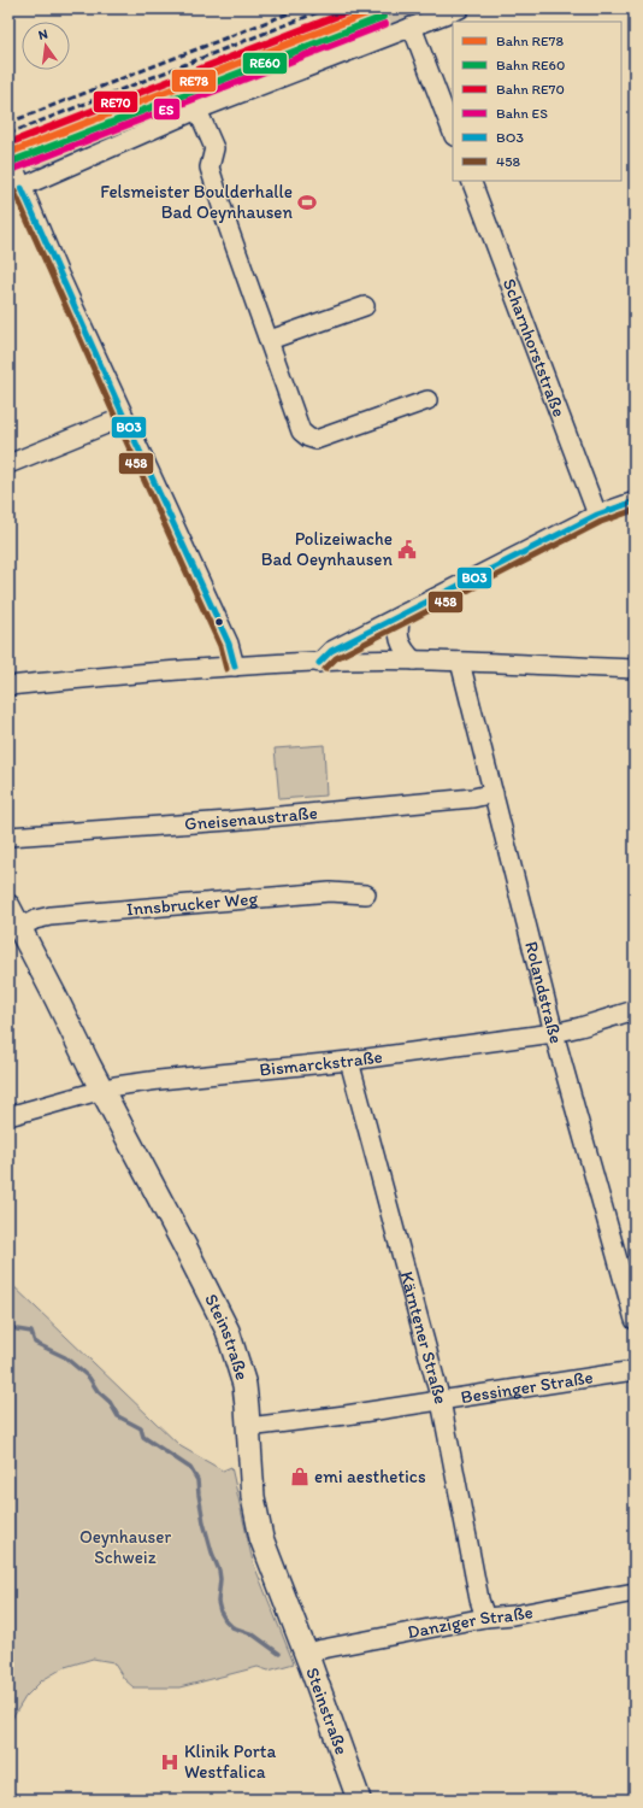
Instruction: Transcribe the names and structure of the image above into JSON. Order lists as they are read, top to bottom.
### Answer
{
  "streets": {
    "main road": ["Steinstraße"],
    "street": [
      "Scharnhorststraße",
      "Gneisenaustraße",
      "Innsbrucker Weg",
      "Rolandstraße",
      "Bismarckstraße",
      "Kärntener Straße",
      "Bessinger Straße",
      "Danziger Straße"
    ]
  },
  "crossings": [
    ["Gneisenaustraße", "Rolandstraße"],
    ["Innsbrucker Weg", "Steinstraße"],
    ["Rolandstraße", "Bismarckstraße"],
    ["Bismarckstraße", "Steinstraße"],
    ["Bismarckstraße", "Kärntener Straße"],
    ["Steinstraße", "Bessinger Straße"],
    ["Steinstraße", "Danziger Straße"],
    ["Kärntener Straße", "Bessinger Straße"],
    ["Kärntener Straße", "Danziger Straße"]
  ],
  "parks": ["Oeynhauser Schweiz"],
  "places": {
    "sports": ["Felsmeister Boulderhalle Bad Oeynhausen"],
    "public building": ["Polizeiwache Bad Oeynhausen"],
    "shop": ["emi aesthetics"],
    "hospital": ["Klinik Porta Westfalica"]
  },
  "lines": [
    "rail line RE78",
    "rail line RE70",
    "rail line RE60",
    "rail line ES",
    "transit line BO3",
    "transit line 458"
  ],
  "legend": [
    "Bahn RE78",
    "Bahn RE60",
    "Bahn RE70",
    "Bahn ES",
    "BO3",
    "458"
  ],
  "north": "top"
}
